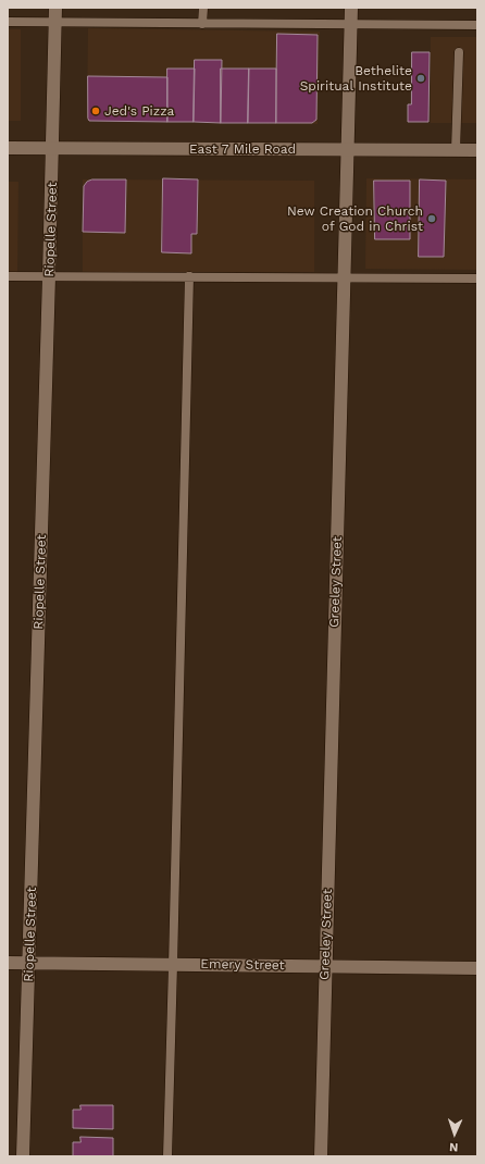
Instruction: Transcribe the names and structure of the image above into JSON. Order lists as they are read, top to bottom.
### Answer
{
  "streets": {
    "street": [
      "East 7 Mile Road",
      "Riopelle Street",
      "Greeley Street",
      "Emery Street"
    ]
  },
  "crossings": [
    ["East 7 Mile Road", "Riopelle Street"],
    ["East 7 Mile Road", "Greeley Street"],
    ["Riopelle Street", "Emery Street"],
    ["Greeley Street", "Emery Street"]
  ],
  "places": ["Bethelite Spiritual Institute", "Jed's Pizza", "New Creation Church of God in Christ"],
  "north": "bottom"
}
